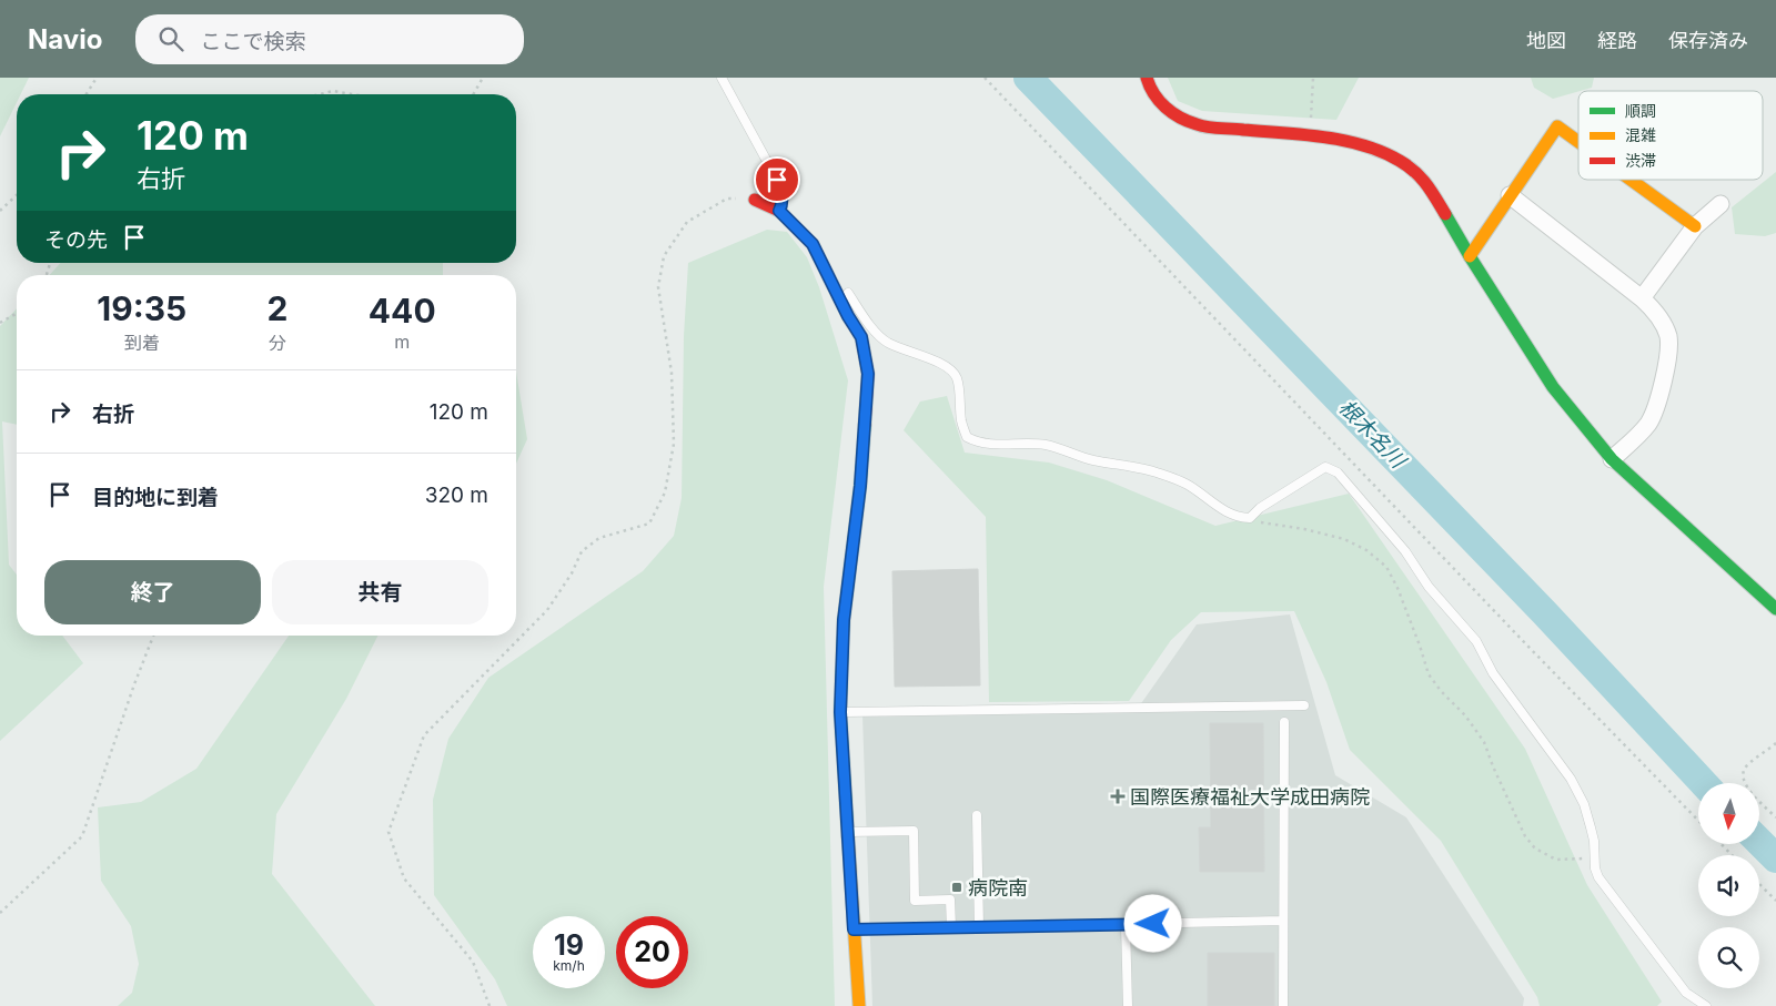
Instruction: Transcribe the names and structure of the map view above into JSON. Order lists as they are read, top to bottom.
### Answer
{
  "water": ["根木名川"],
  "places": {
    "health": ["国際医療福祉大学成田病院"],
    "transit": ["病院南"]
  },
  "legend": ["順調", "混雑", "渋滞"],
  "north": "bottom",
  "page": {
    "header": "Navio",
    "search": "ここで検索",
    "nav": ["地図", "経路", "保存済み"],
    "turn": ["120 m", "右折"],
    "then": "その先",
    "eta": [
      "19:35",
      "到着",
      "2",
      "分",
      "440",
      "m"
    ],
    "list": [
      {
        "name": "右折",
        "value": "120 m"
      },
      {
        "name": "目的地に到着",
        "value": "320 m"
      }
    ],
    "buttons": ["終了", "共有"],
    "speed": "19 km/h",
    "limit": "20"
  }
}
